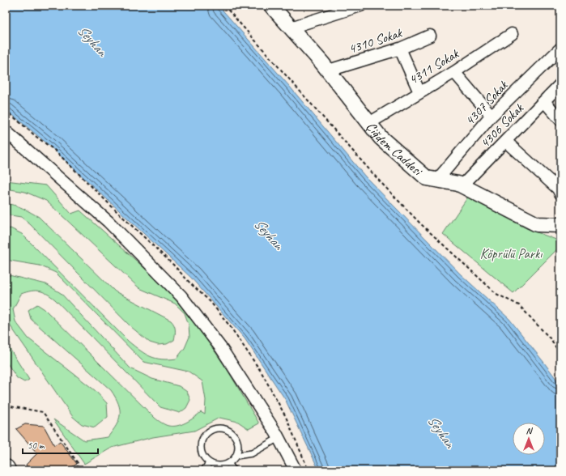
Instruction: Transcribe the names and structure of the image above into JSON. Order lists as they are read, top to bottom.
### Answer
{
  "streets": {
    "street": [
      "4310 Sokak",
      "4311 Sokak",
      "4307 Sokak",
      "4306 Sokak",
      "Çiğdem Caddesi"
    ]
  },
  "crossings": [
    ["4310 Sokak", "Çiğdem Caddesi"],
    ["4311 Sokak", "Çiğdem Caddesi"],
    ["4307 Sokak", "Çiğdem Caddesi"],
    ["4306 Sokak", "Çiğdem Caddesi"]
  ],
  "water": ["Seyhan"],
  "parks": ["Köprülü Parkı"],
  "scale_bar": "50 m",
  "north": "top"
}
